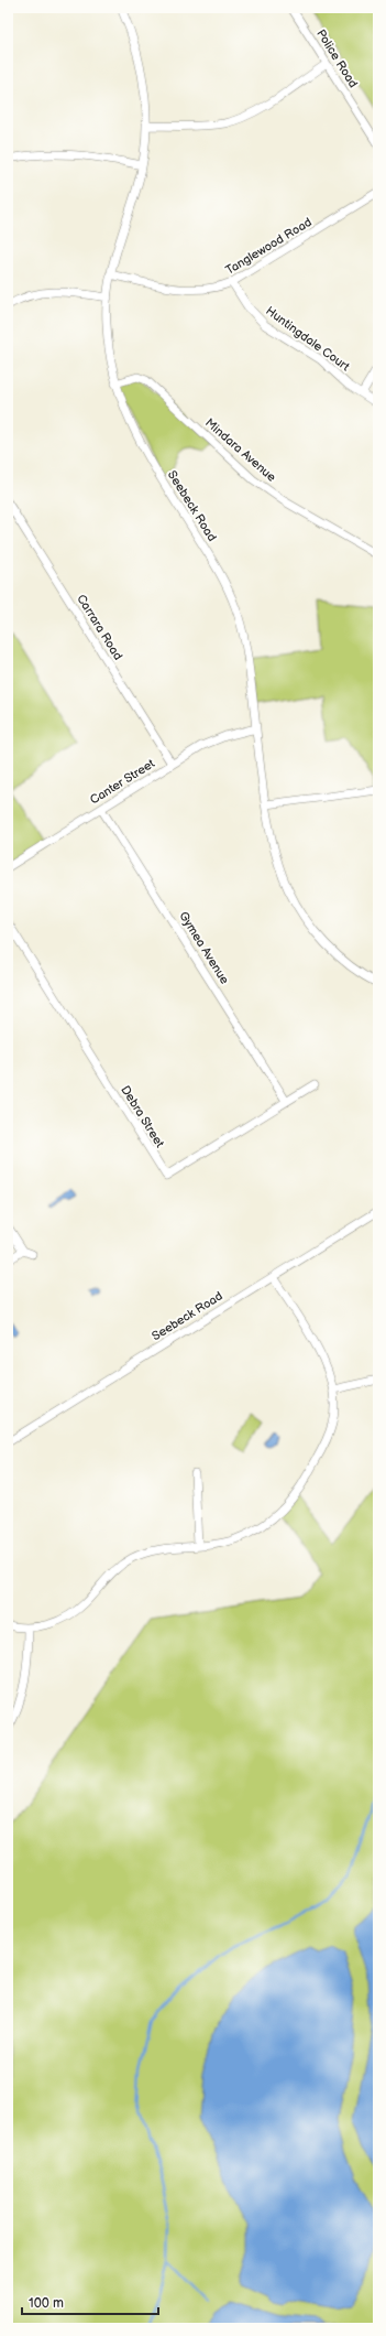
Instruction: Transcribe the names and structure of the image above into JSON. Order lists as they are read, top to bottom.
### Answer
{
  "streets": {
    "street": [
      "Police Road",
      "Tanglewood Road",
      "Huntingdale Court",
      "Mindara Avenue",
      "Seebeck Road",
      "Carrara Road",
      "Canter Street",
      "Gymea Avenue",
      "Debra Street"
    ]
  },
  "crossings": [
    ["Tanglewood Road", "Huntingdale Court"],
    ["Tanglewood Road", "Seebeck Road"],
    ["Mindara Avenue", "Seebeck Road"],
    ["Seebeck Road", "Canter Street"],
    ["Carrara Road", "Canter Street"],
    ["Canter Street", "Gymea Avenue"],
    ["Gymea Avenue", "Debra Street"]
  ],
  "scale_bar": "100 m"
}
